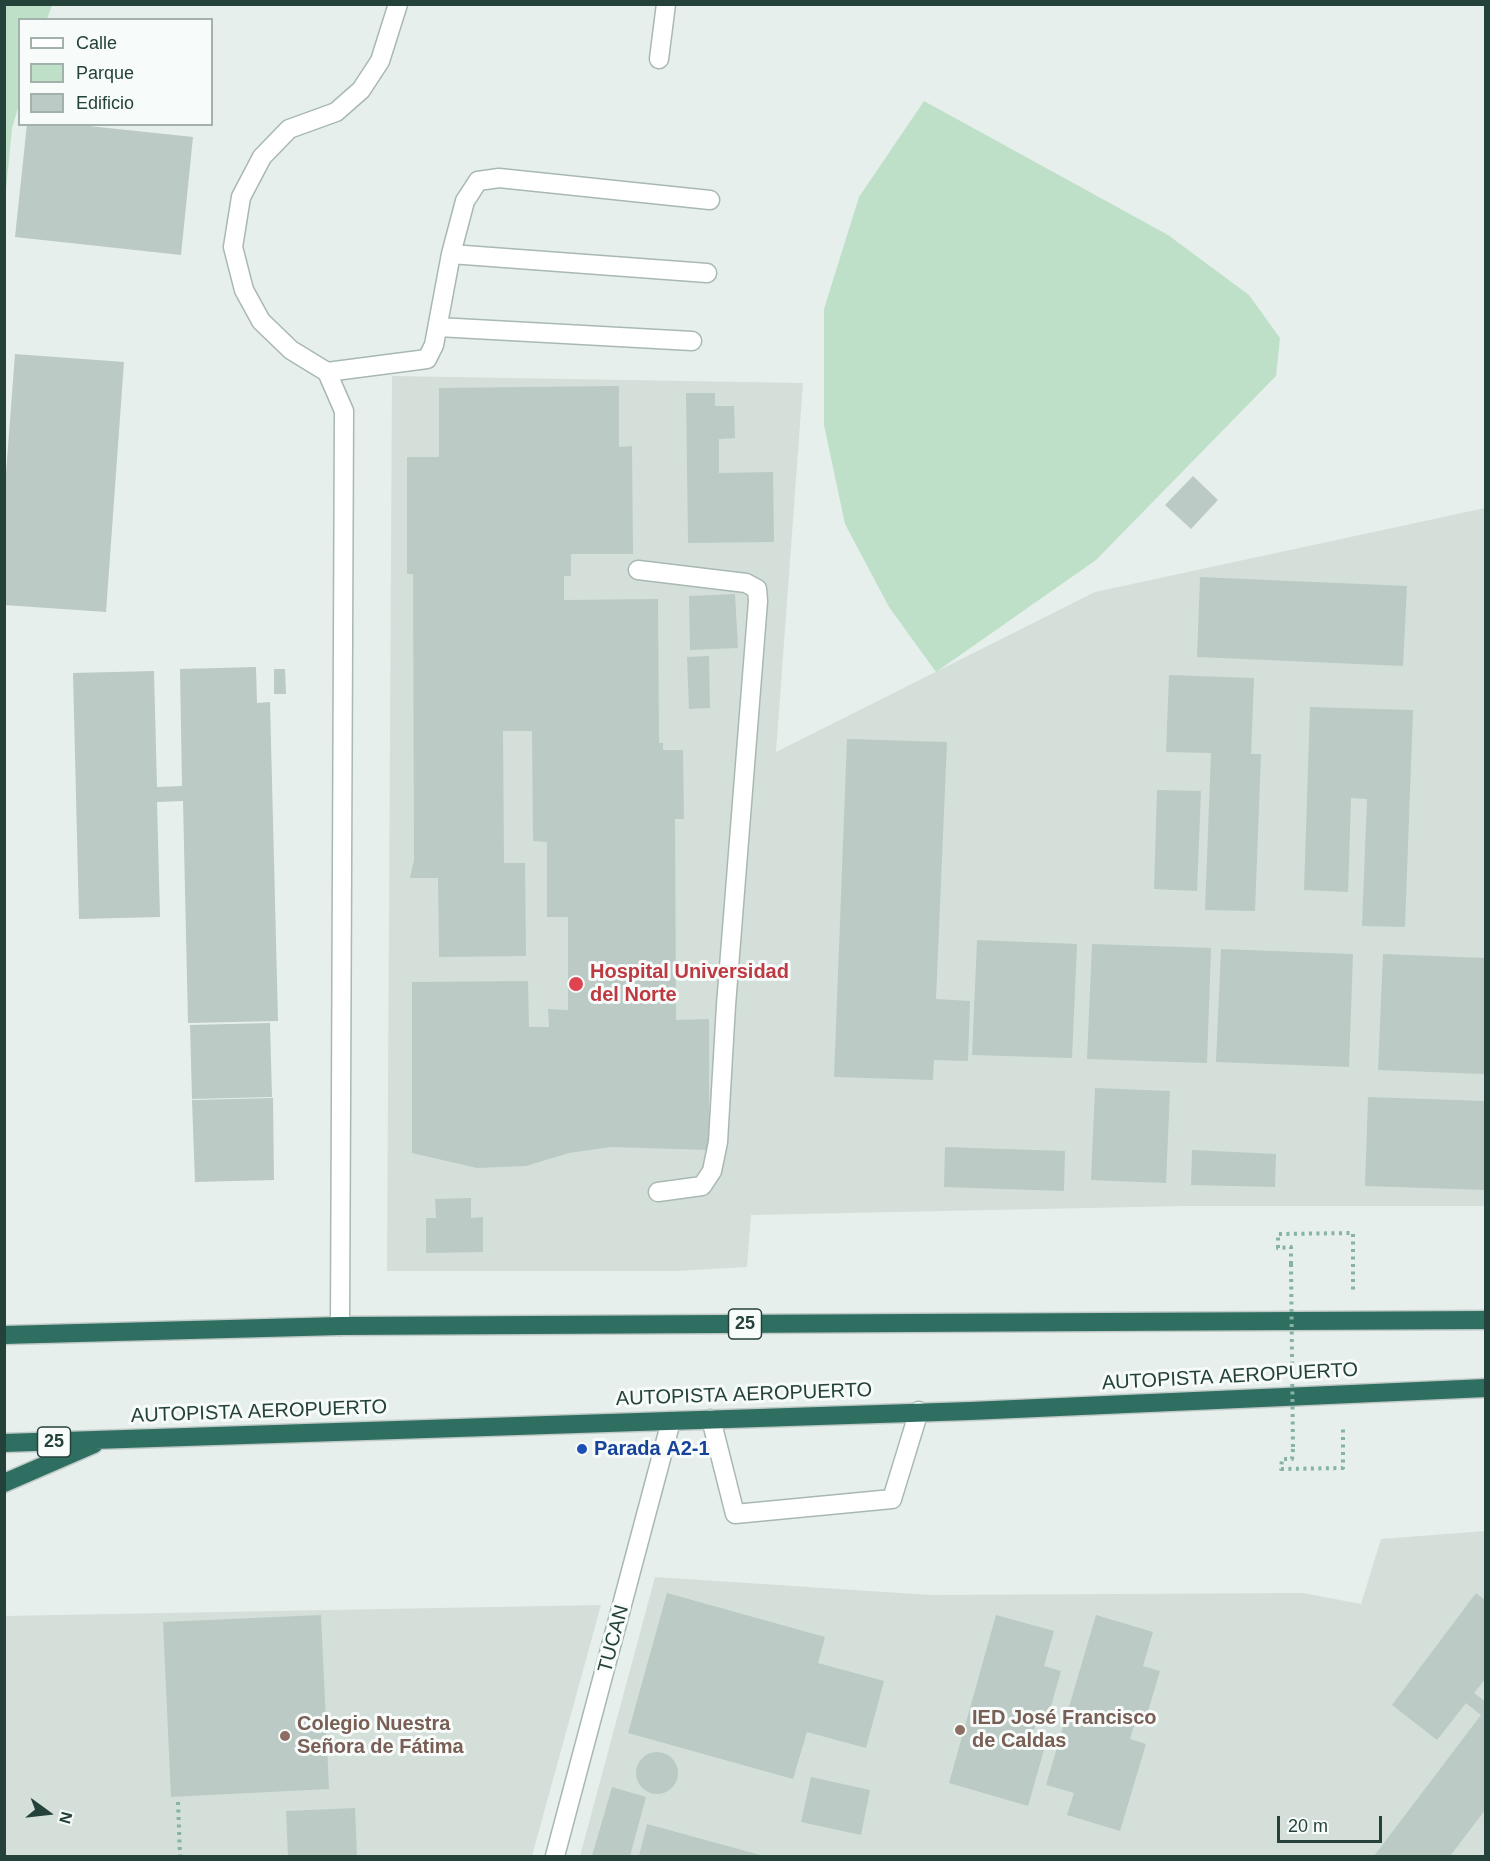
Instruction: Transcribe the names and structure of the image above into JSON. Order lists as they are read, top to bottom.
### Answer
{
  "streets": {
    "highway": ["25", "AUTOPISTA AEROPUERTO"],
    "street": ["TUCAN"]
  },
  "crossings": [
    ["AUTOPISTA AEROPUERTO", "TUCAN"]
  ],
  "places": [
    "Hospital Universidad del Norte",
    "Parada A2-1",
    "IED José Francisco de Caldas",
    "Colegio Nuestra Señora de Fátima"
  ],
  "legend": ["Calle", "Parque", "Edificio"],
  "scale_bar": "20 m",
  "north": "right"
}
